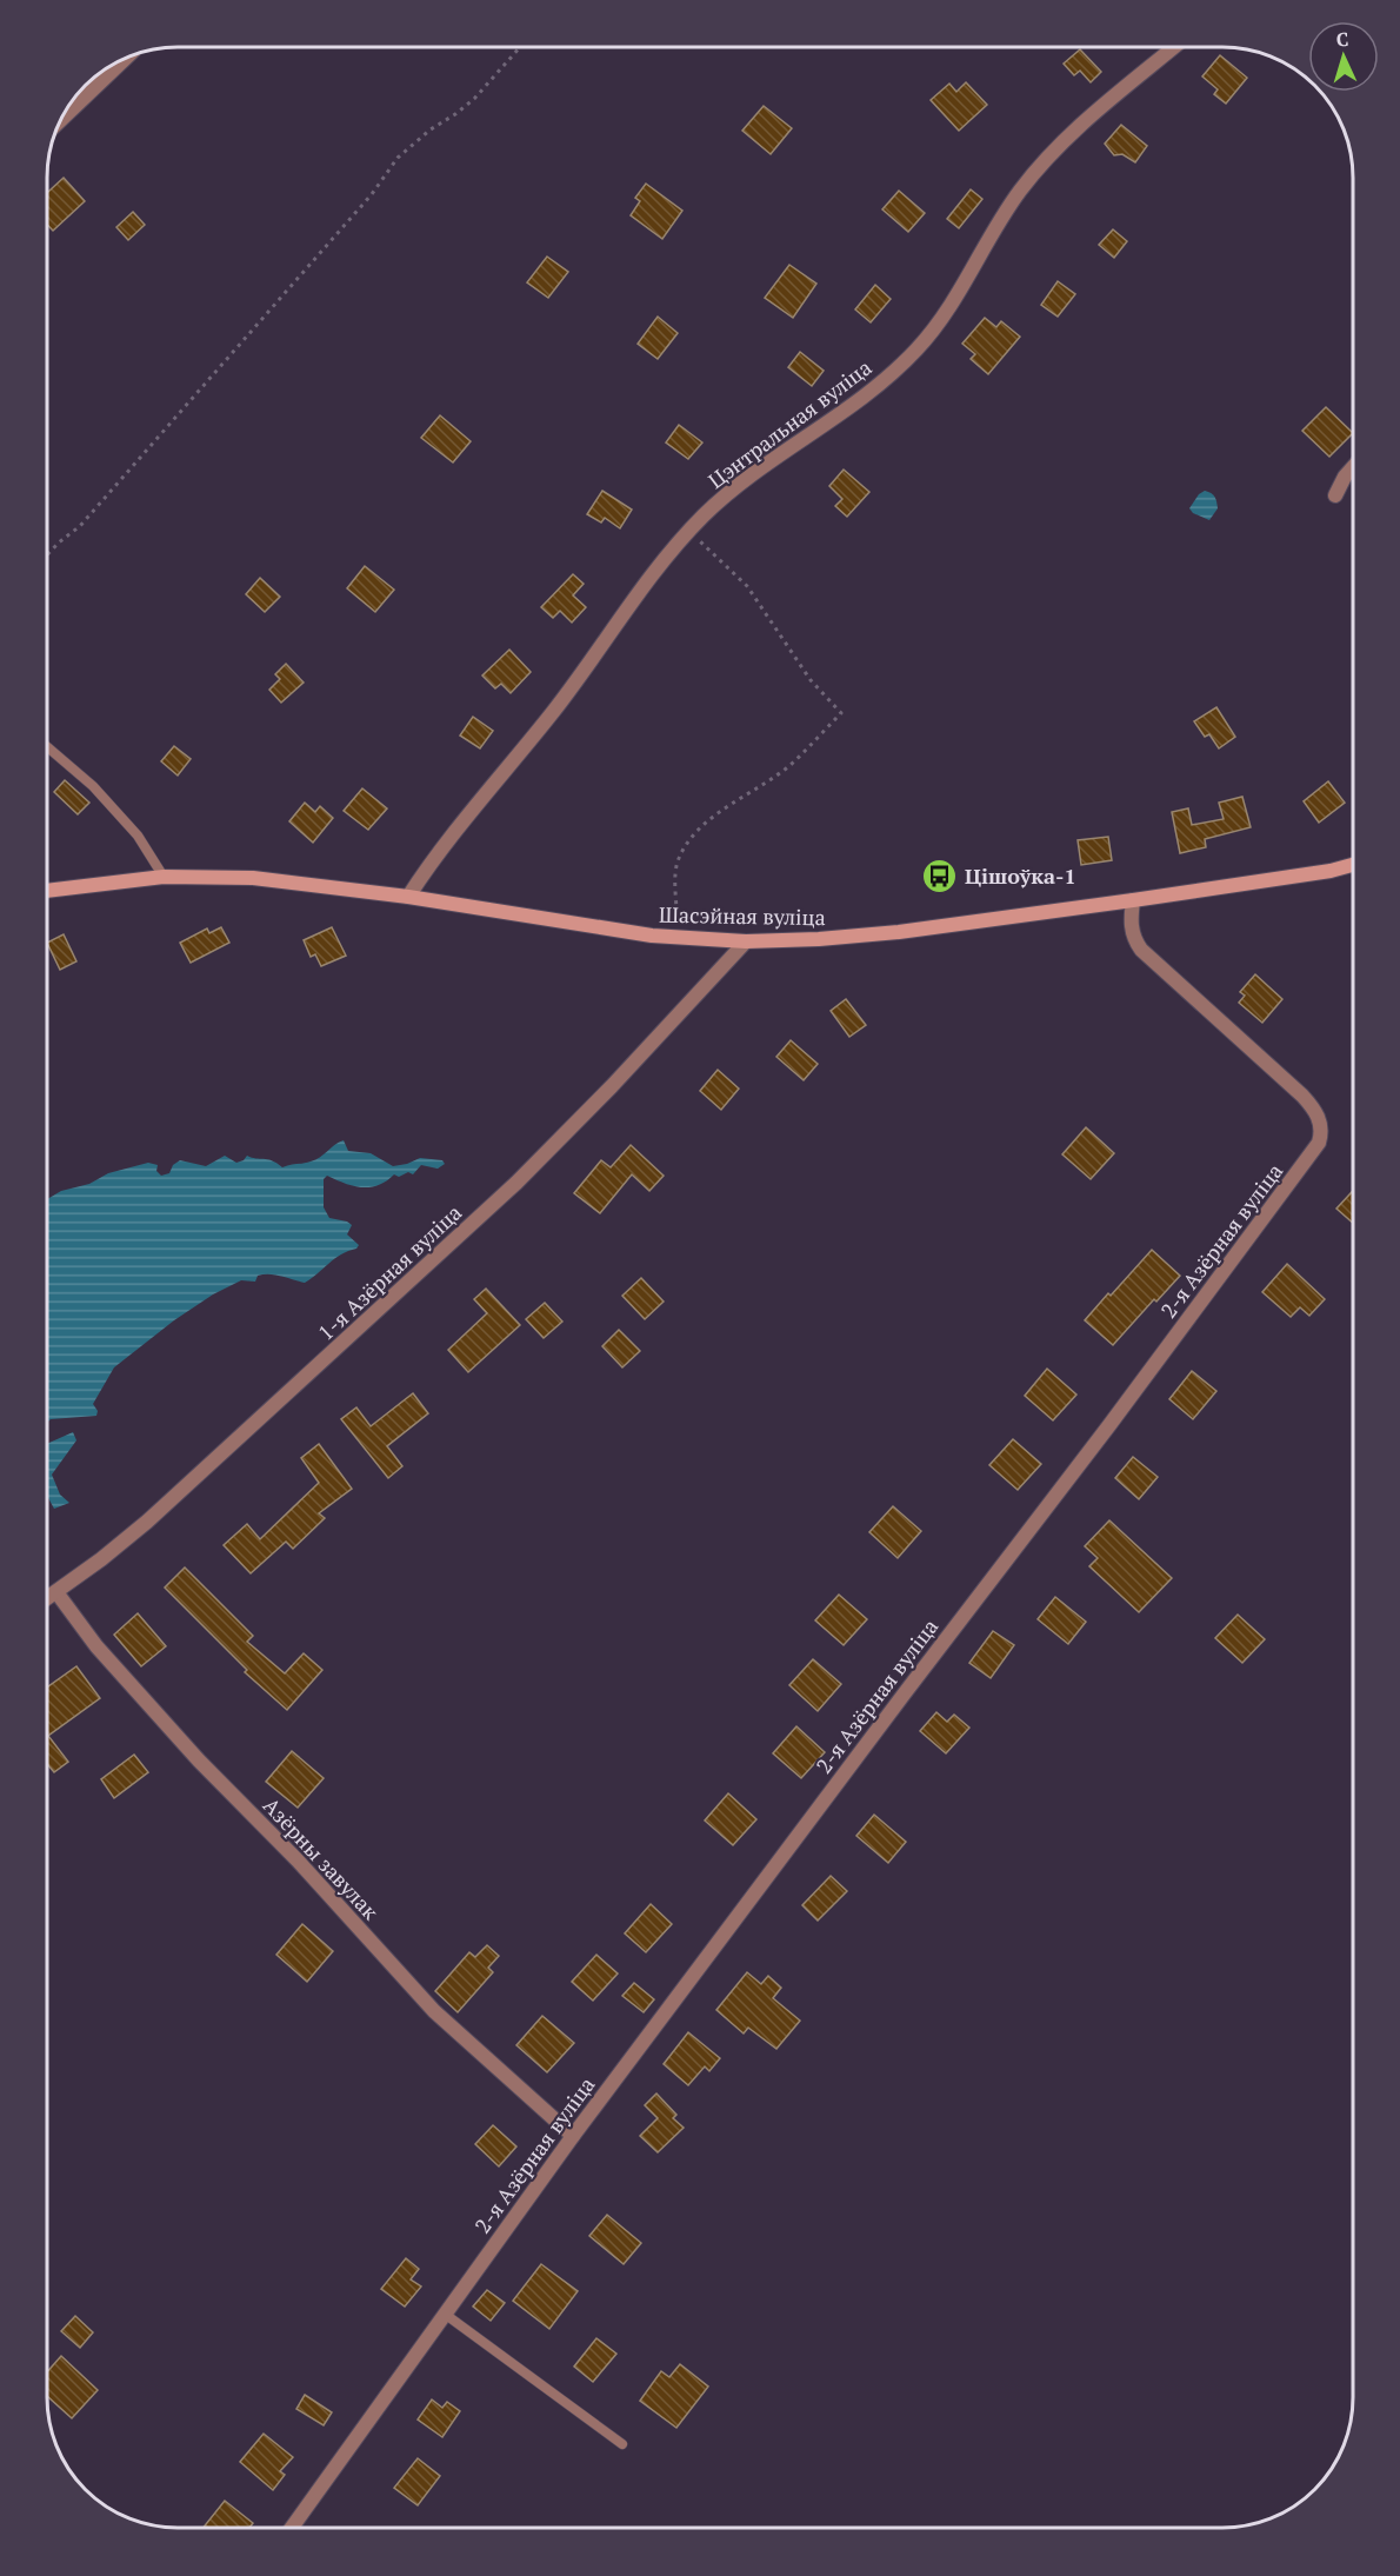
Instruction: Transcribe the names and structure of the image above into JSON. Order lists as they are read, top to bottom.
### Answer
{
  "streets": {
    "main road": ["Шасэйная вуліца"],
    "street": [
      "Цэнтральная вуліца",
      "2-я Азёрная вуліца",
      "1-я Азёрная вуліца",
      "Азёрны завулак"
    ]
  },
  "crossings": [
    ["Цэнтральная вуліца", "Шасэйная вуліца"],
    ["Шасэйная вуліца", "2-я Азёрная вуліца"],
    ["Шасэйная вуліца", "1-я Азёрная вуліца"],
    ["2-я Азёрная вуліца", "Азёрны завулак"],
    ["1-я Азёрная вуліца", "Азёрны завулак"]
  ],
  "places": {
    "bus stop": ["Цішоўка-1"]
  },
  "north": "top"
}
